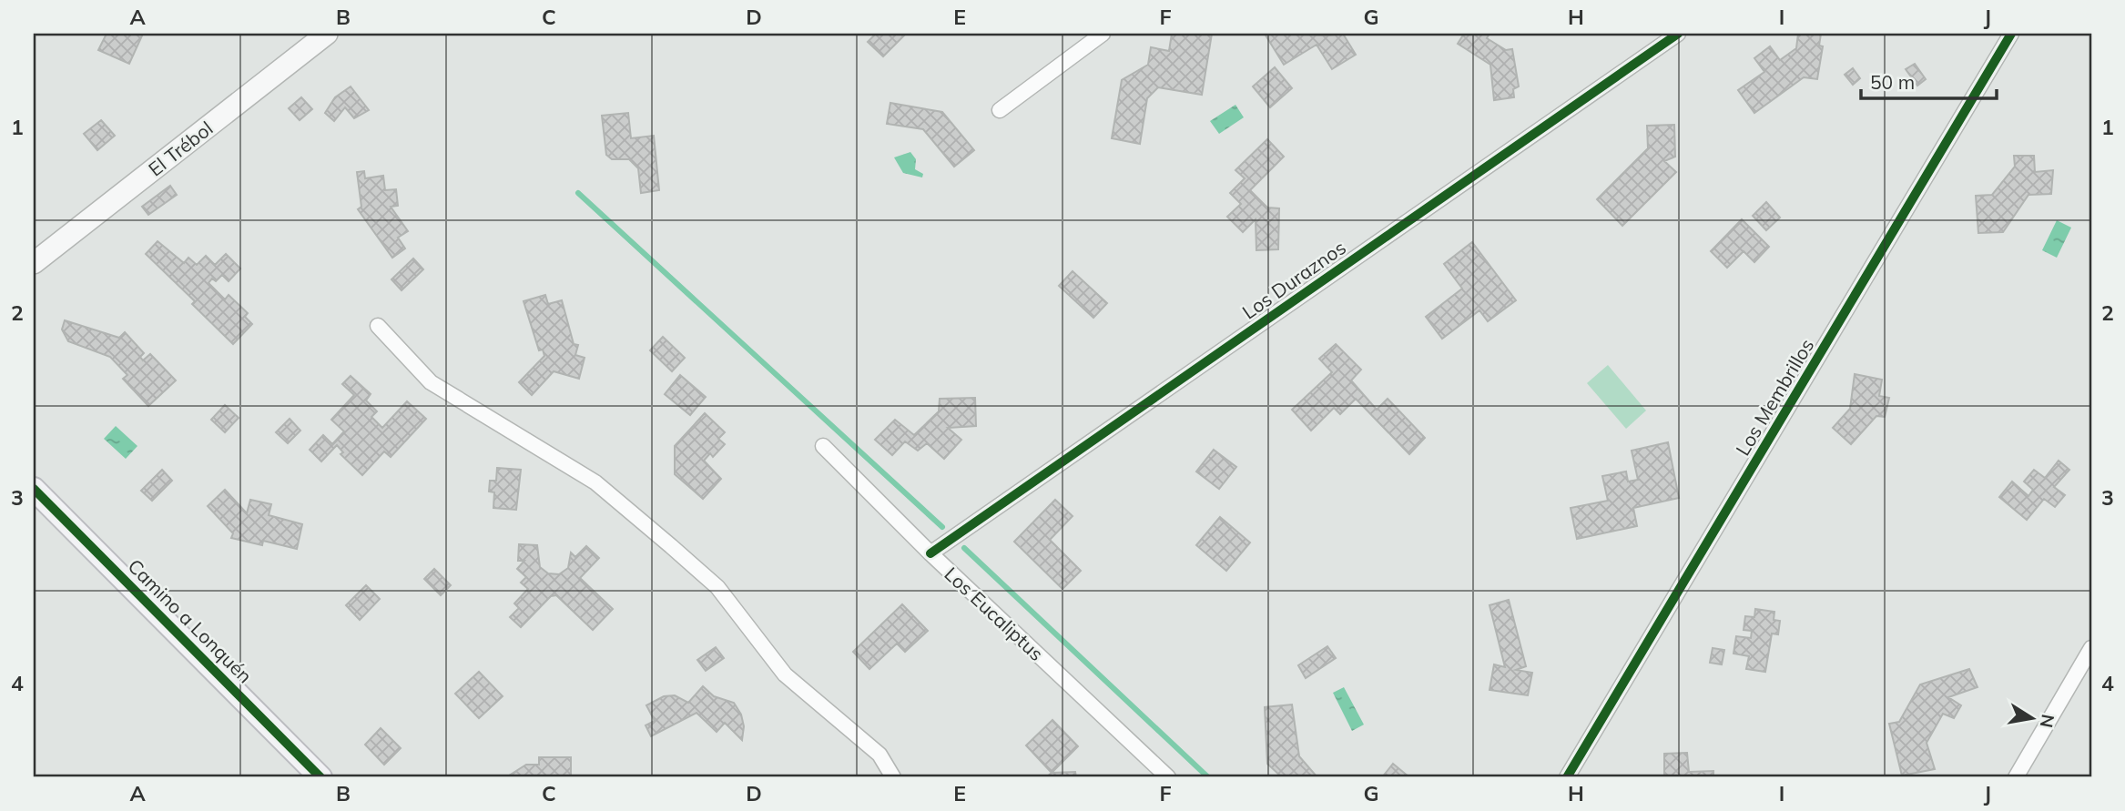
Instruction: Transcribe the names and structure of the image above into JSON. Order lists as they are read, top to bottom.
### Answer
{
  "streets": {
    "main road": ["El Trébol", "Camino a Lonquén"],
    "street": ["Los Duraznos", "Los Membrillos", "Los Eucaliptus"]
  },
  "crossings": [
    ["Los Duraznos", "Los Eucaliptus"]
  ],
  "scale_bar": "50 m",
  "north": "right",
  "grid": {
    "columns": [
      "A",
      "B",
      "C",
      "D",
      "E",
      "F",
      "G",
      "H",
      "I",
      "J"
    ],
    "rows": [
      "1",
      "2",
      "3",
      "4"
    ]
  }
}
